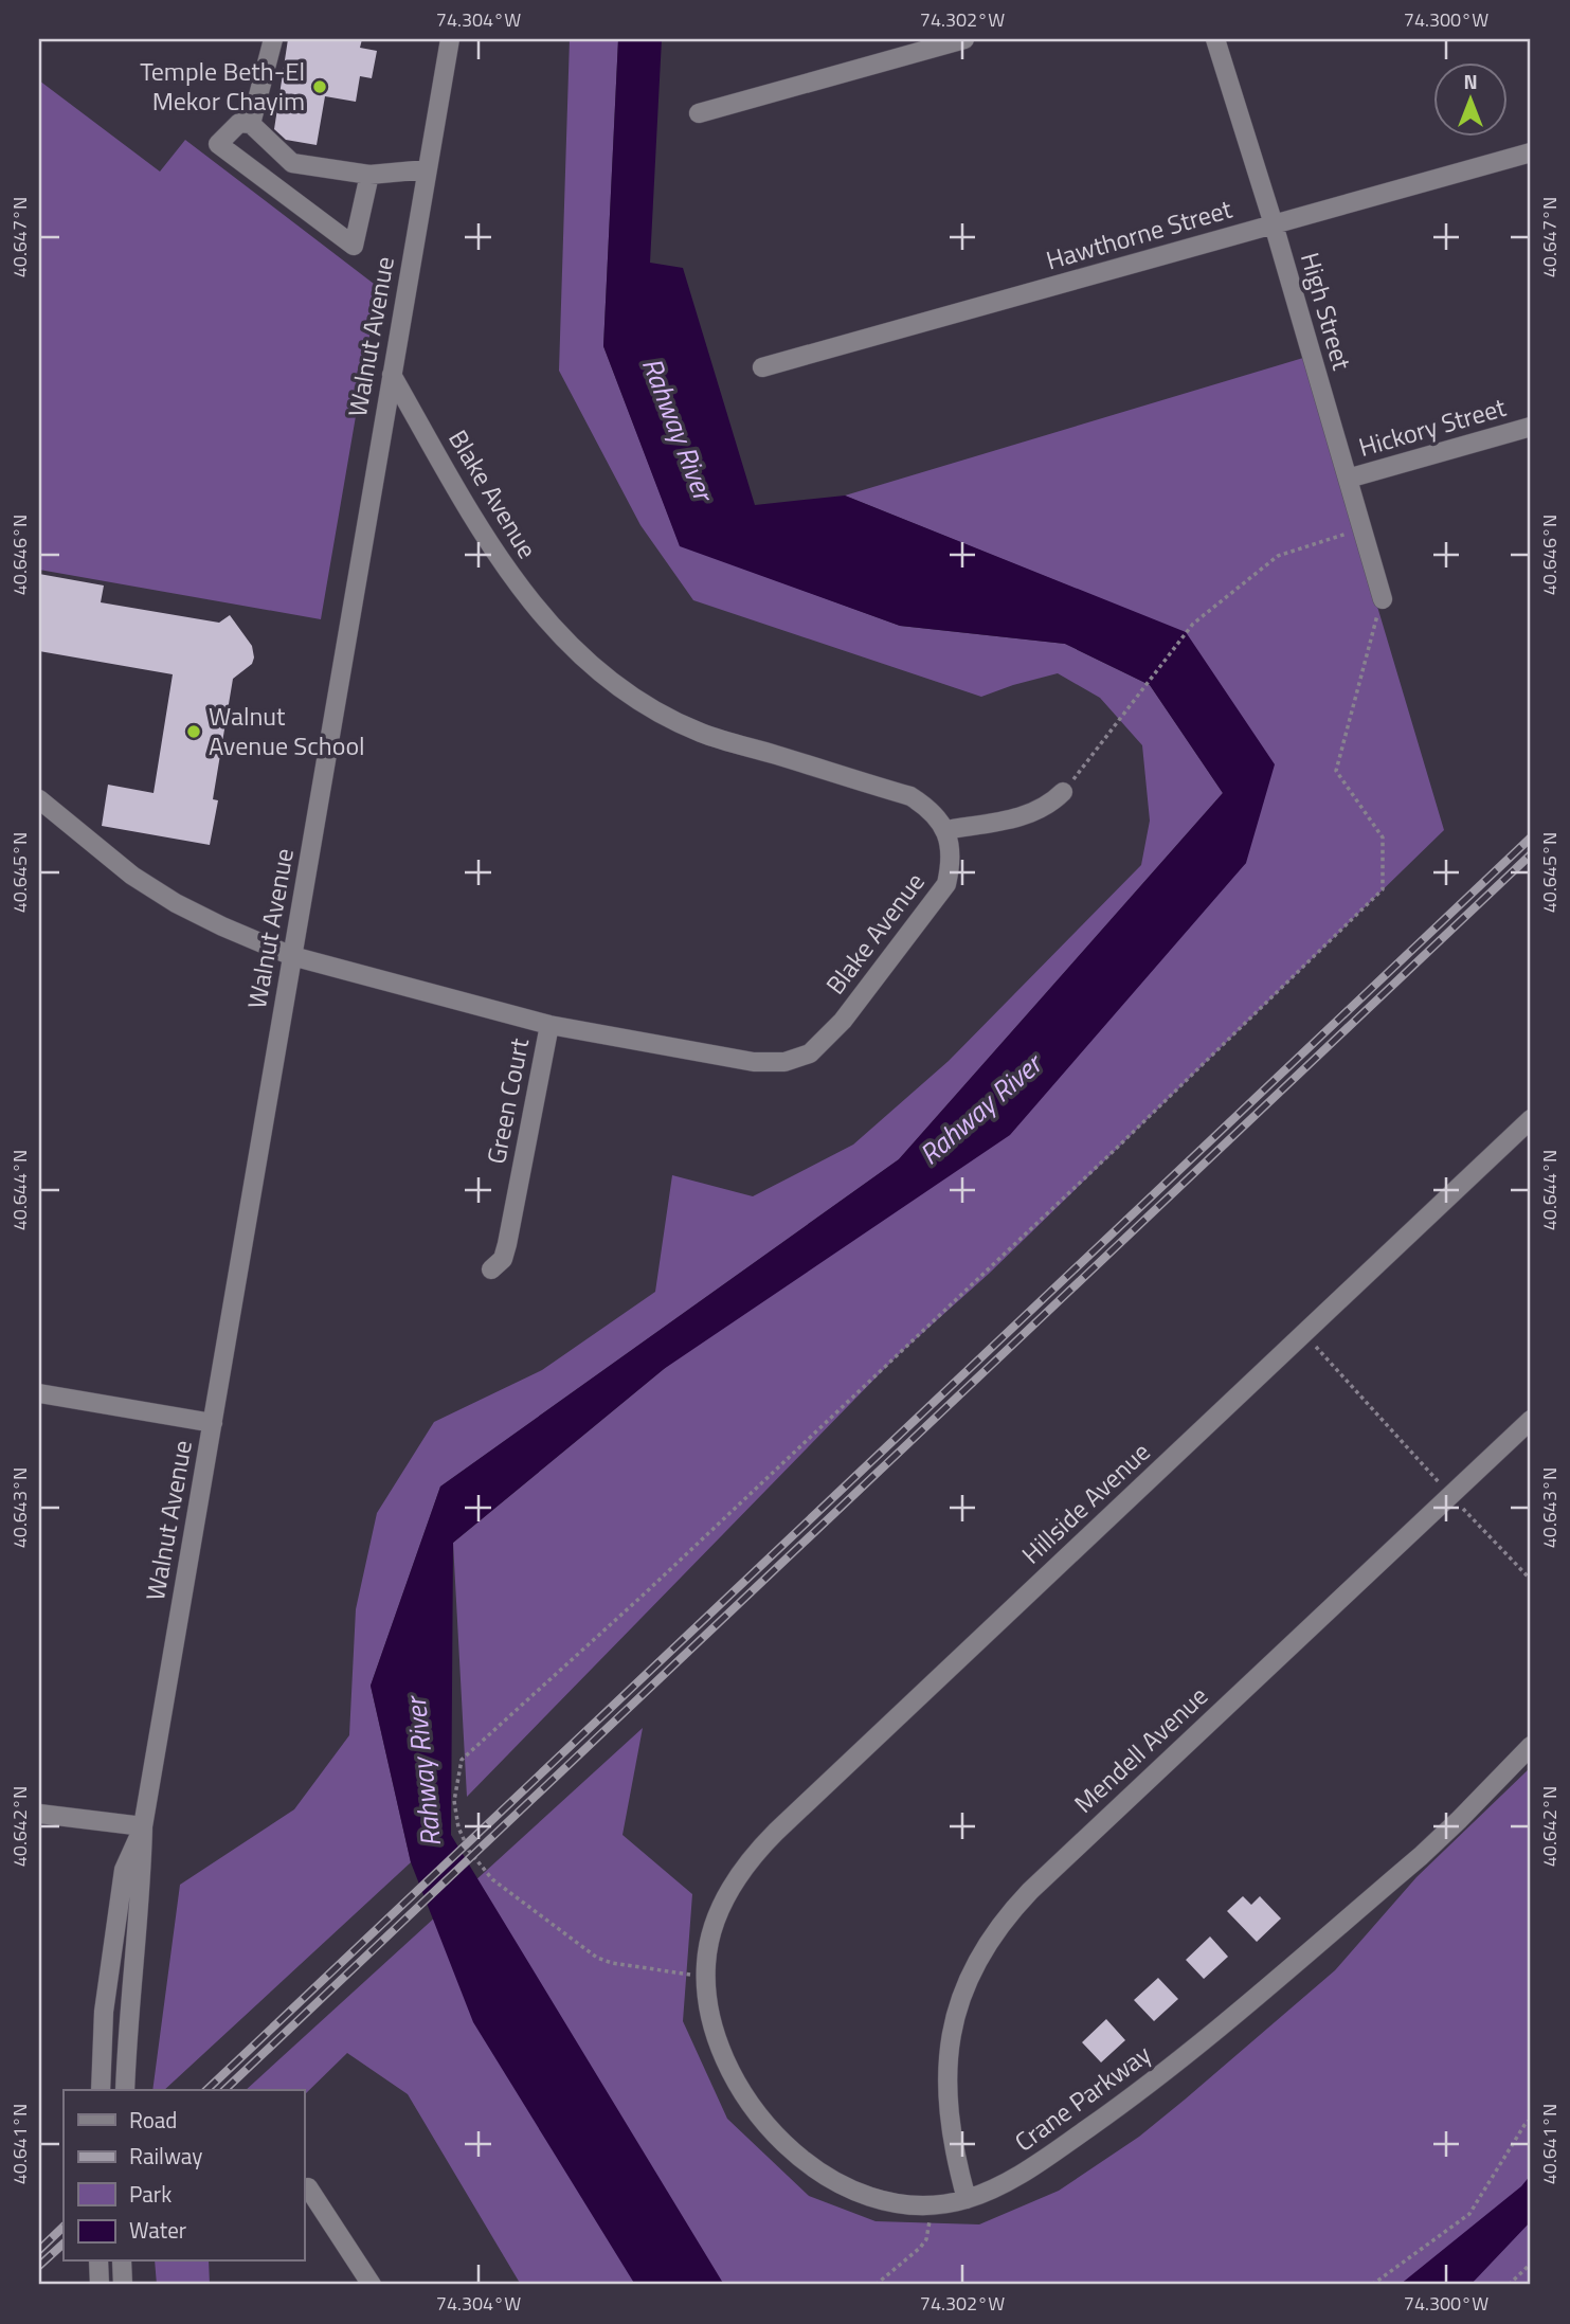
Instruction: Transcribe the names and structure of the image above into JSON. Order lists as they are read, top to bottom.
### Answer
{
  "streets": {
    "street": [
      "Hawthorne Street",
      "High Street",
      "Walnut Avenue",
      "Hickory Street",
      "Blake Avenue",
      "Green Court",
      "Hillside Avenue",
      "Mendell Avenue",
      "Crane Parkway"
    ]
  },
  "crossings": [
    ["Hawthorne Street", "High Street"],
    ["High Street", "Hickory Street"],
    ["Walnut Avenue", "Blake Avenue"],
    ["Blake Avenue", "Green Court"],
    ["Hillside Avenue", "Crane Parkway"],
    ["Mendell Avenue", "Crane Parkway"]
  ],
  "water": ["Rahway River"],
  "places": ["Temple Beth-El Mekor Chayim", "Walnut Avenue School"],
  "legend": [
    "Road",
    "Railway",
    "Park",
    "Water"
  ],
  "north": "top",
  "coordinates": [
    "74.304°W",
    "74.302°W",
    "74.300°W",
    "40.647°N",
    "40.646°N",
    "40.645°N",
    "40.644°N",
    "40.643°N",
    "40.642°N",
    "40.641°N"
  ]
}
